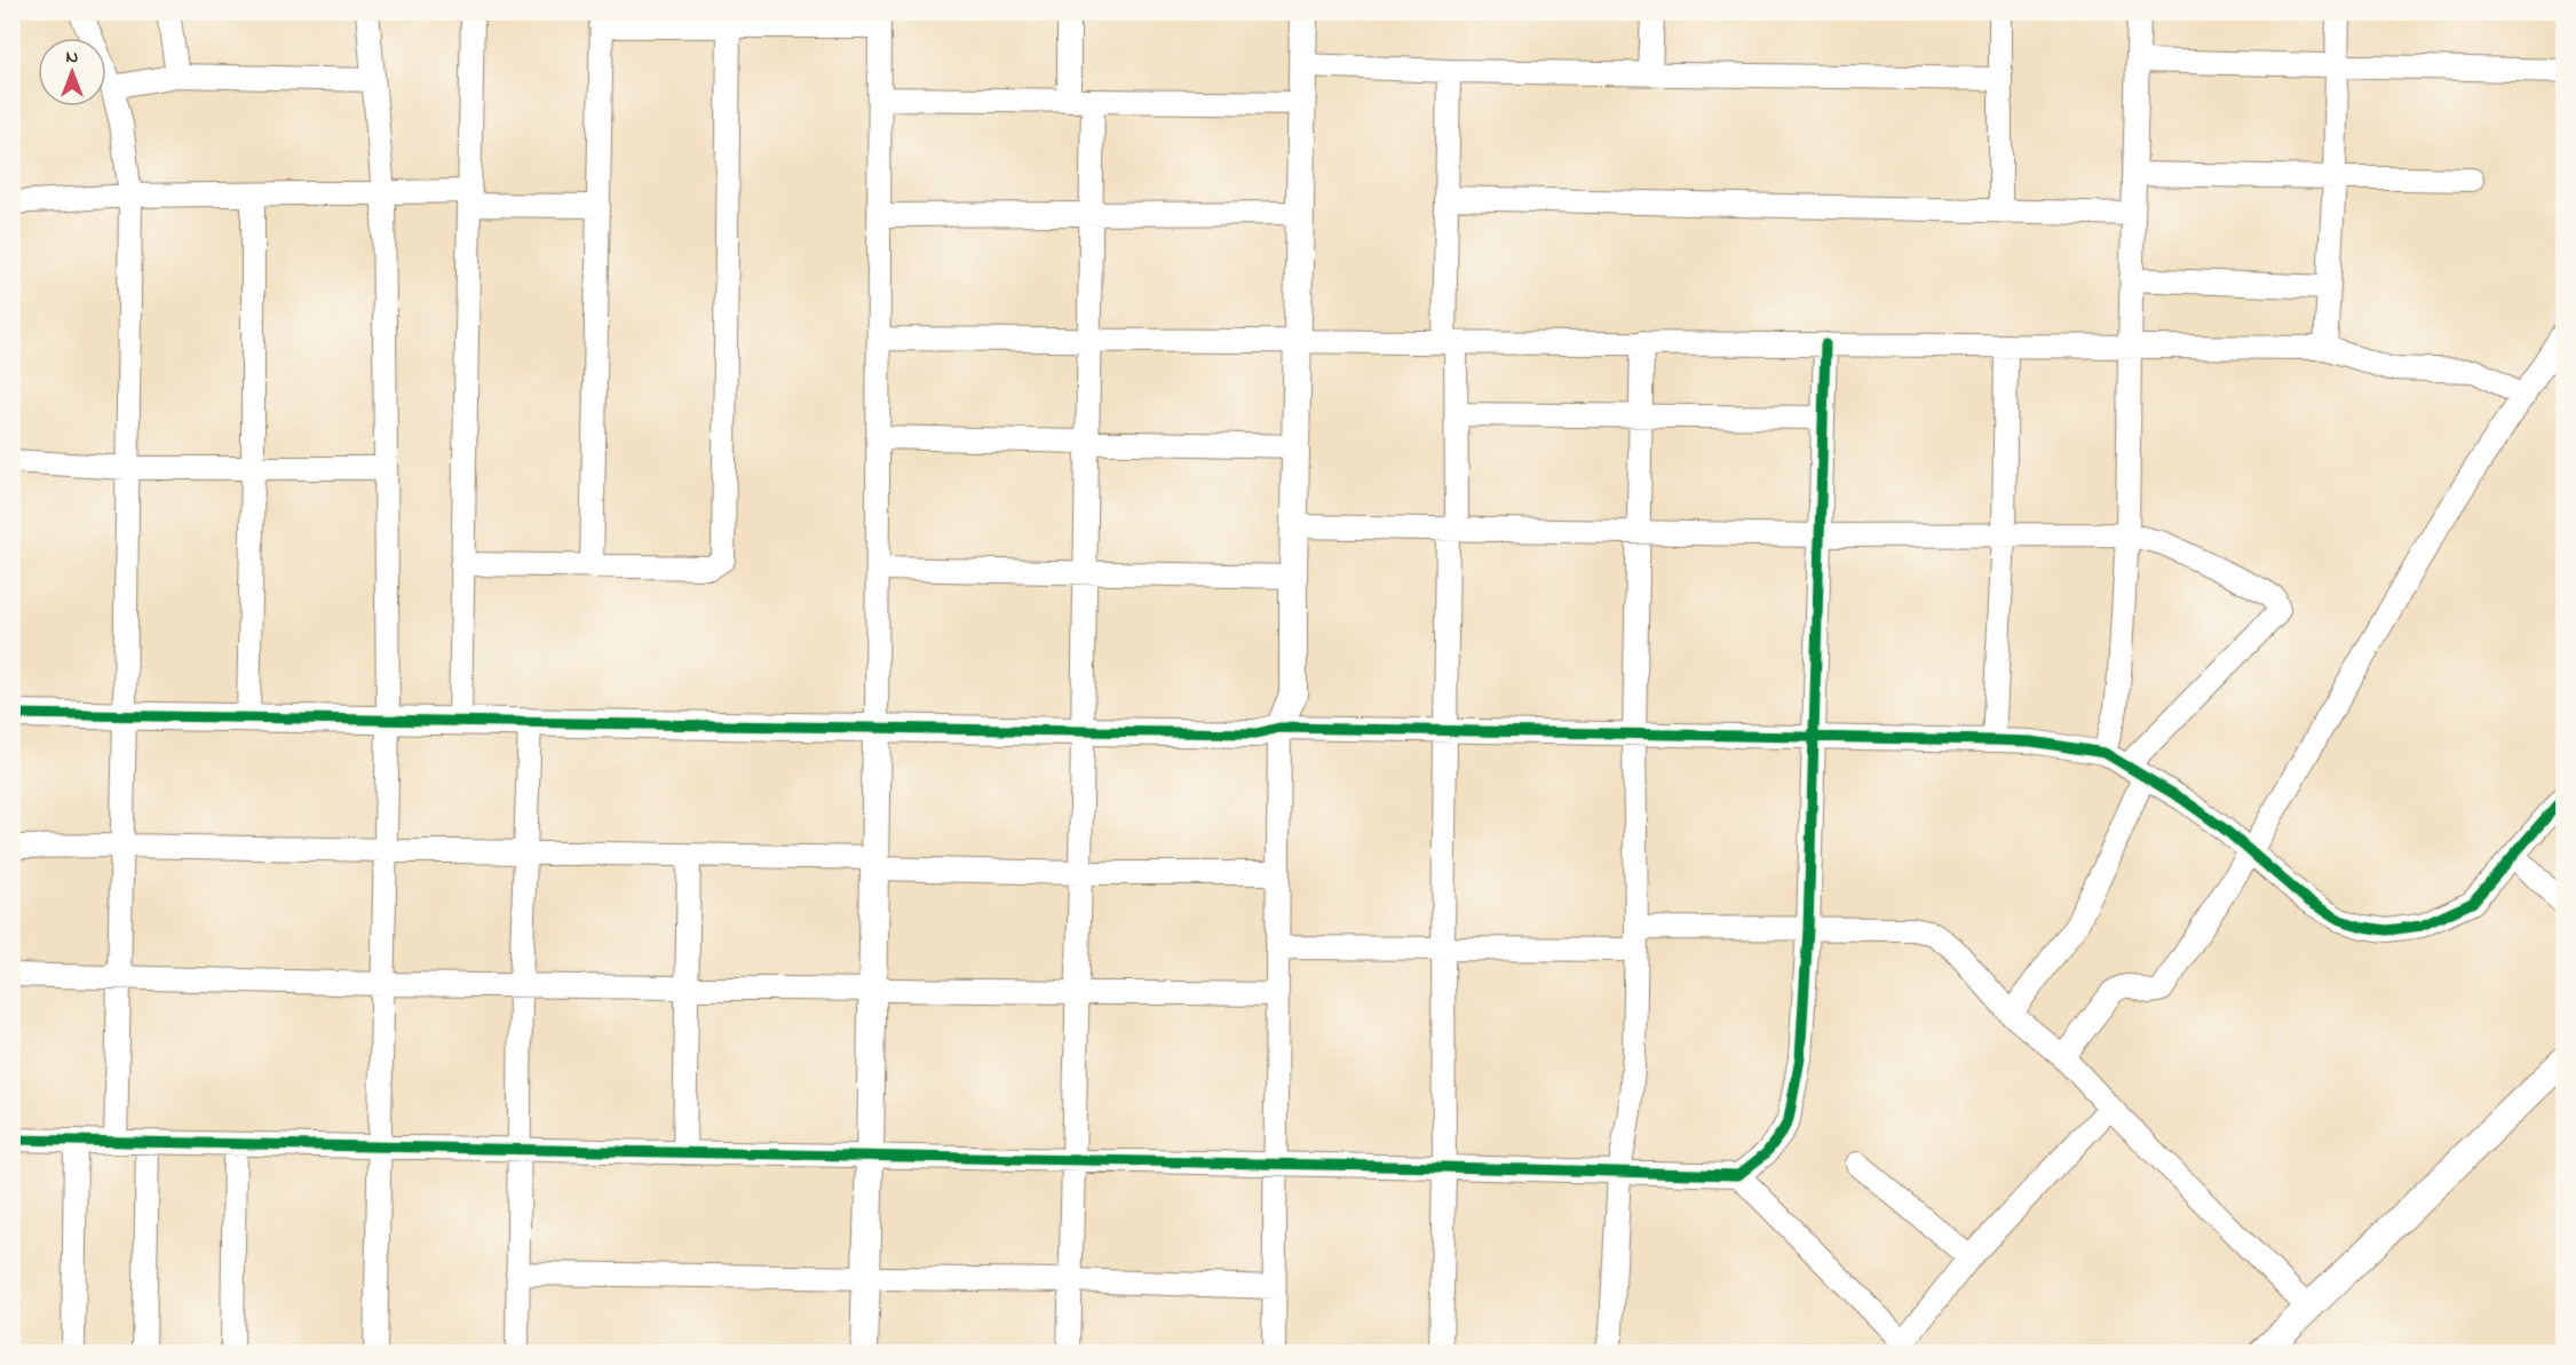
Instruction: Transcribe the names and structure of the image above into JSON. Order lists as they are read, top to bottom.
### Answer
{
  "north": "top"
}
